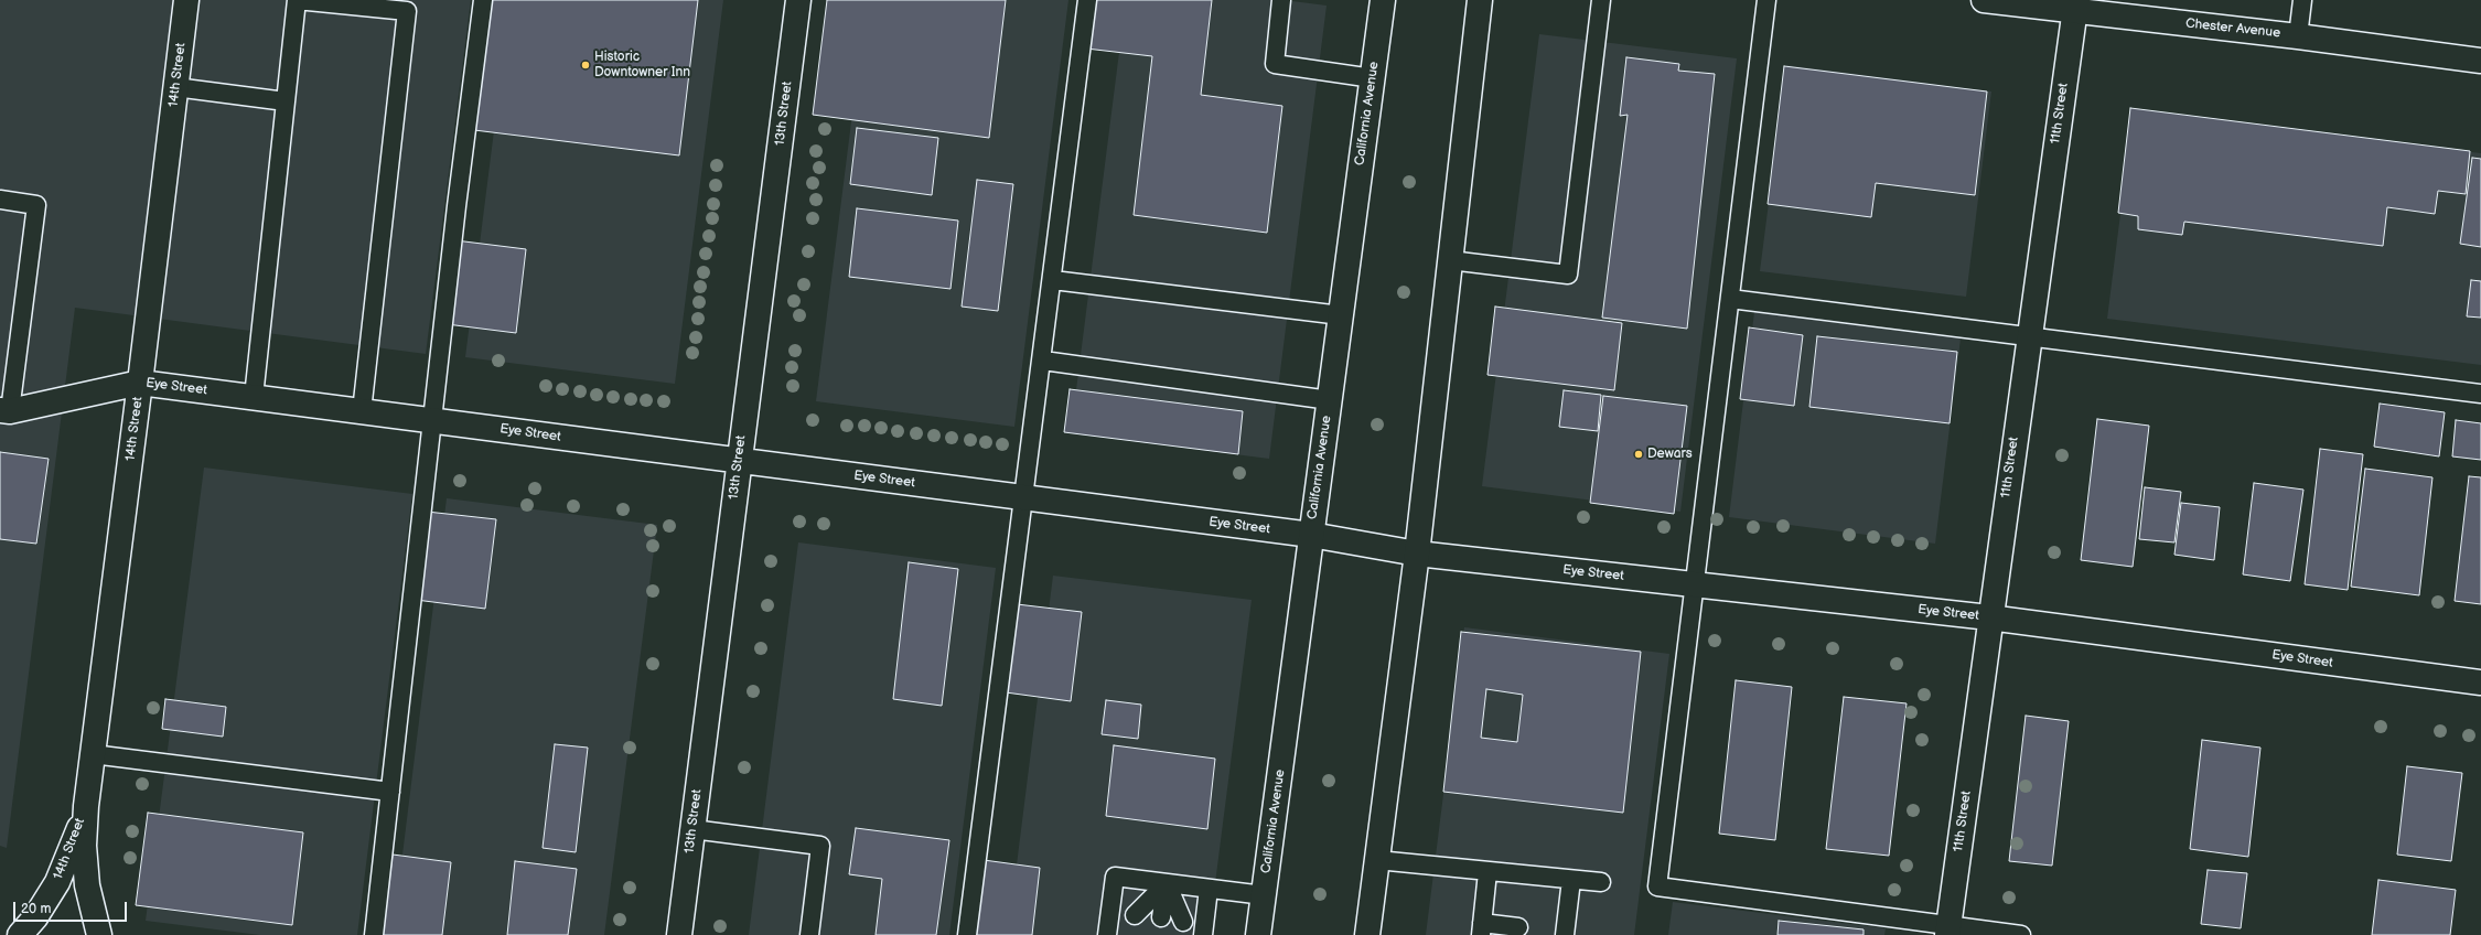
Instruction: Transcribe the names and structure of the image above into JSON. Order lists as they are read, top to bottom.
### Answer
{
  "streets": {
    "street": [
      "Chester Avenue",
      "14th Street",
      "13th Street",
      "California Avenue",
      "11th Street",
      "Eye Street"
    ]
  },
  "crossings": [
    ["Chester Avenue", "11th Street"],
    ["14th Street", "Eye Street"],
    ["13th Street", "Eye Street"],
    ["California Avenue", "Eye Street"],
    ["11th Street", "Eye Street"]
  ],
  "places": ["Historic Downtowner Inn", "Dewars"],
  "scale_bar": "20 m"
}
